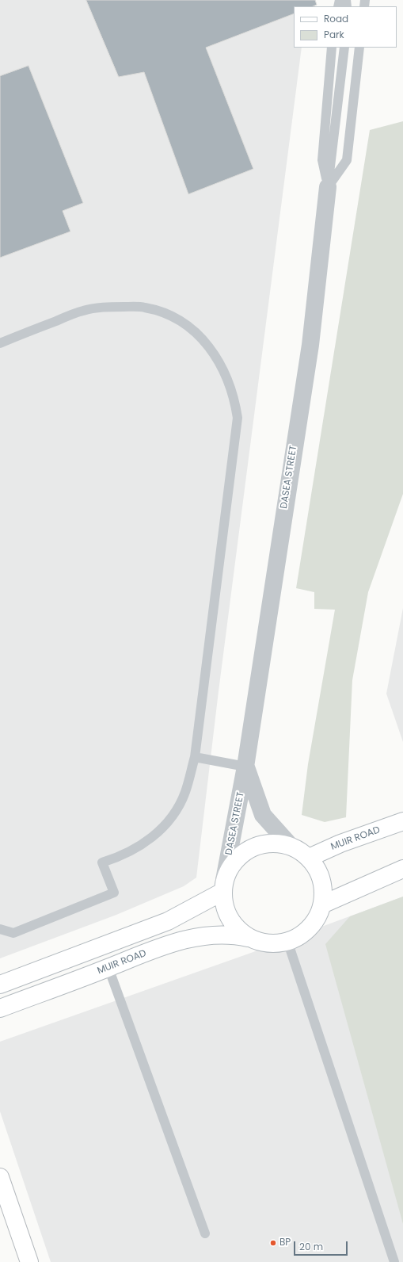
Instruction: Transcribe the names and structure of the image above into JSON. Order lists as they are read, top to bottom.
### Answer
{
  "streets": {
    "main road": ["MUIR ROAD"],
    "street": ["DASEA STREET"]
  },
  "crossings": [
    ["DASEA STREET", "MUIR ROAD"]
  ],
  "places": ["BP"],
  "legend": ["Road", "Park"],
  "scale_bar": "20 m"
}
